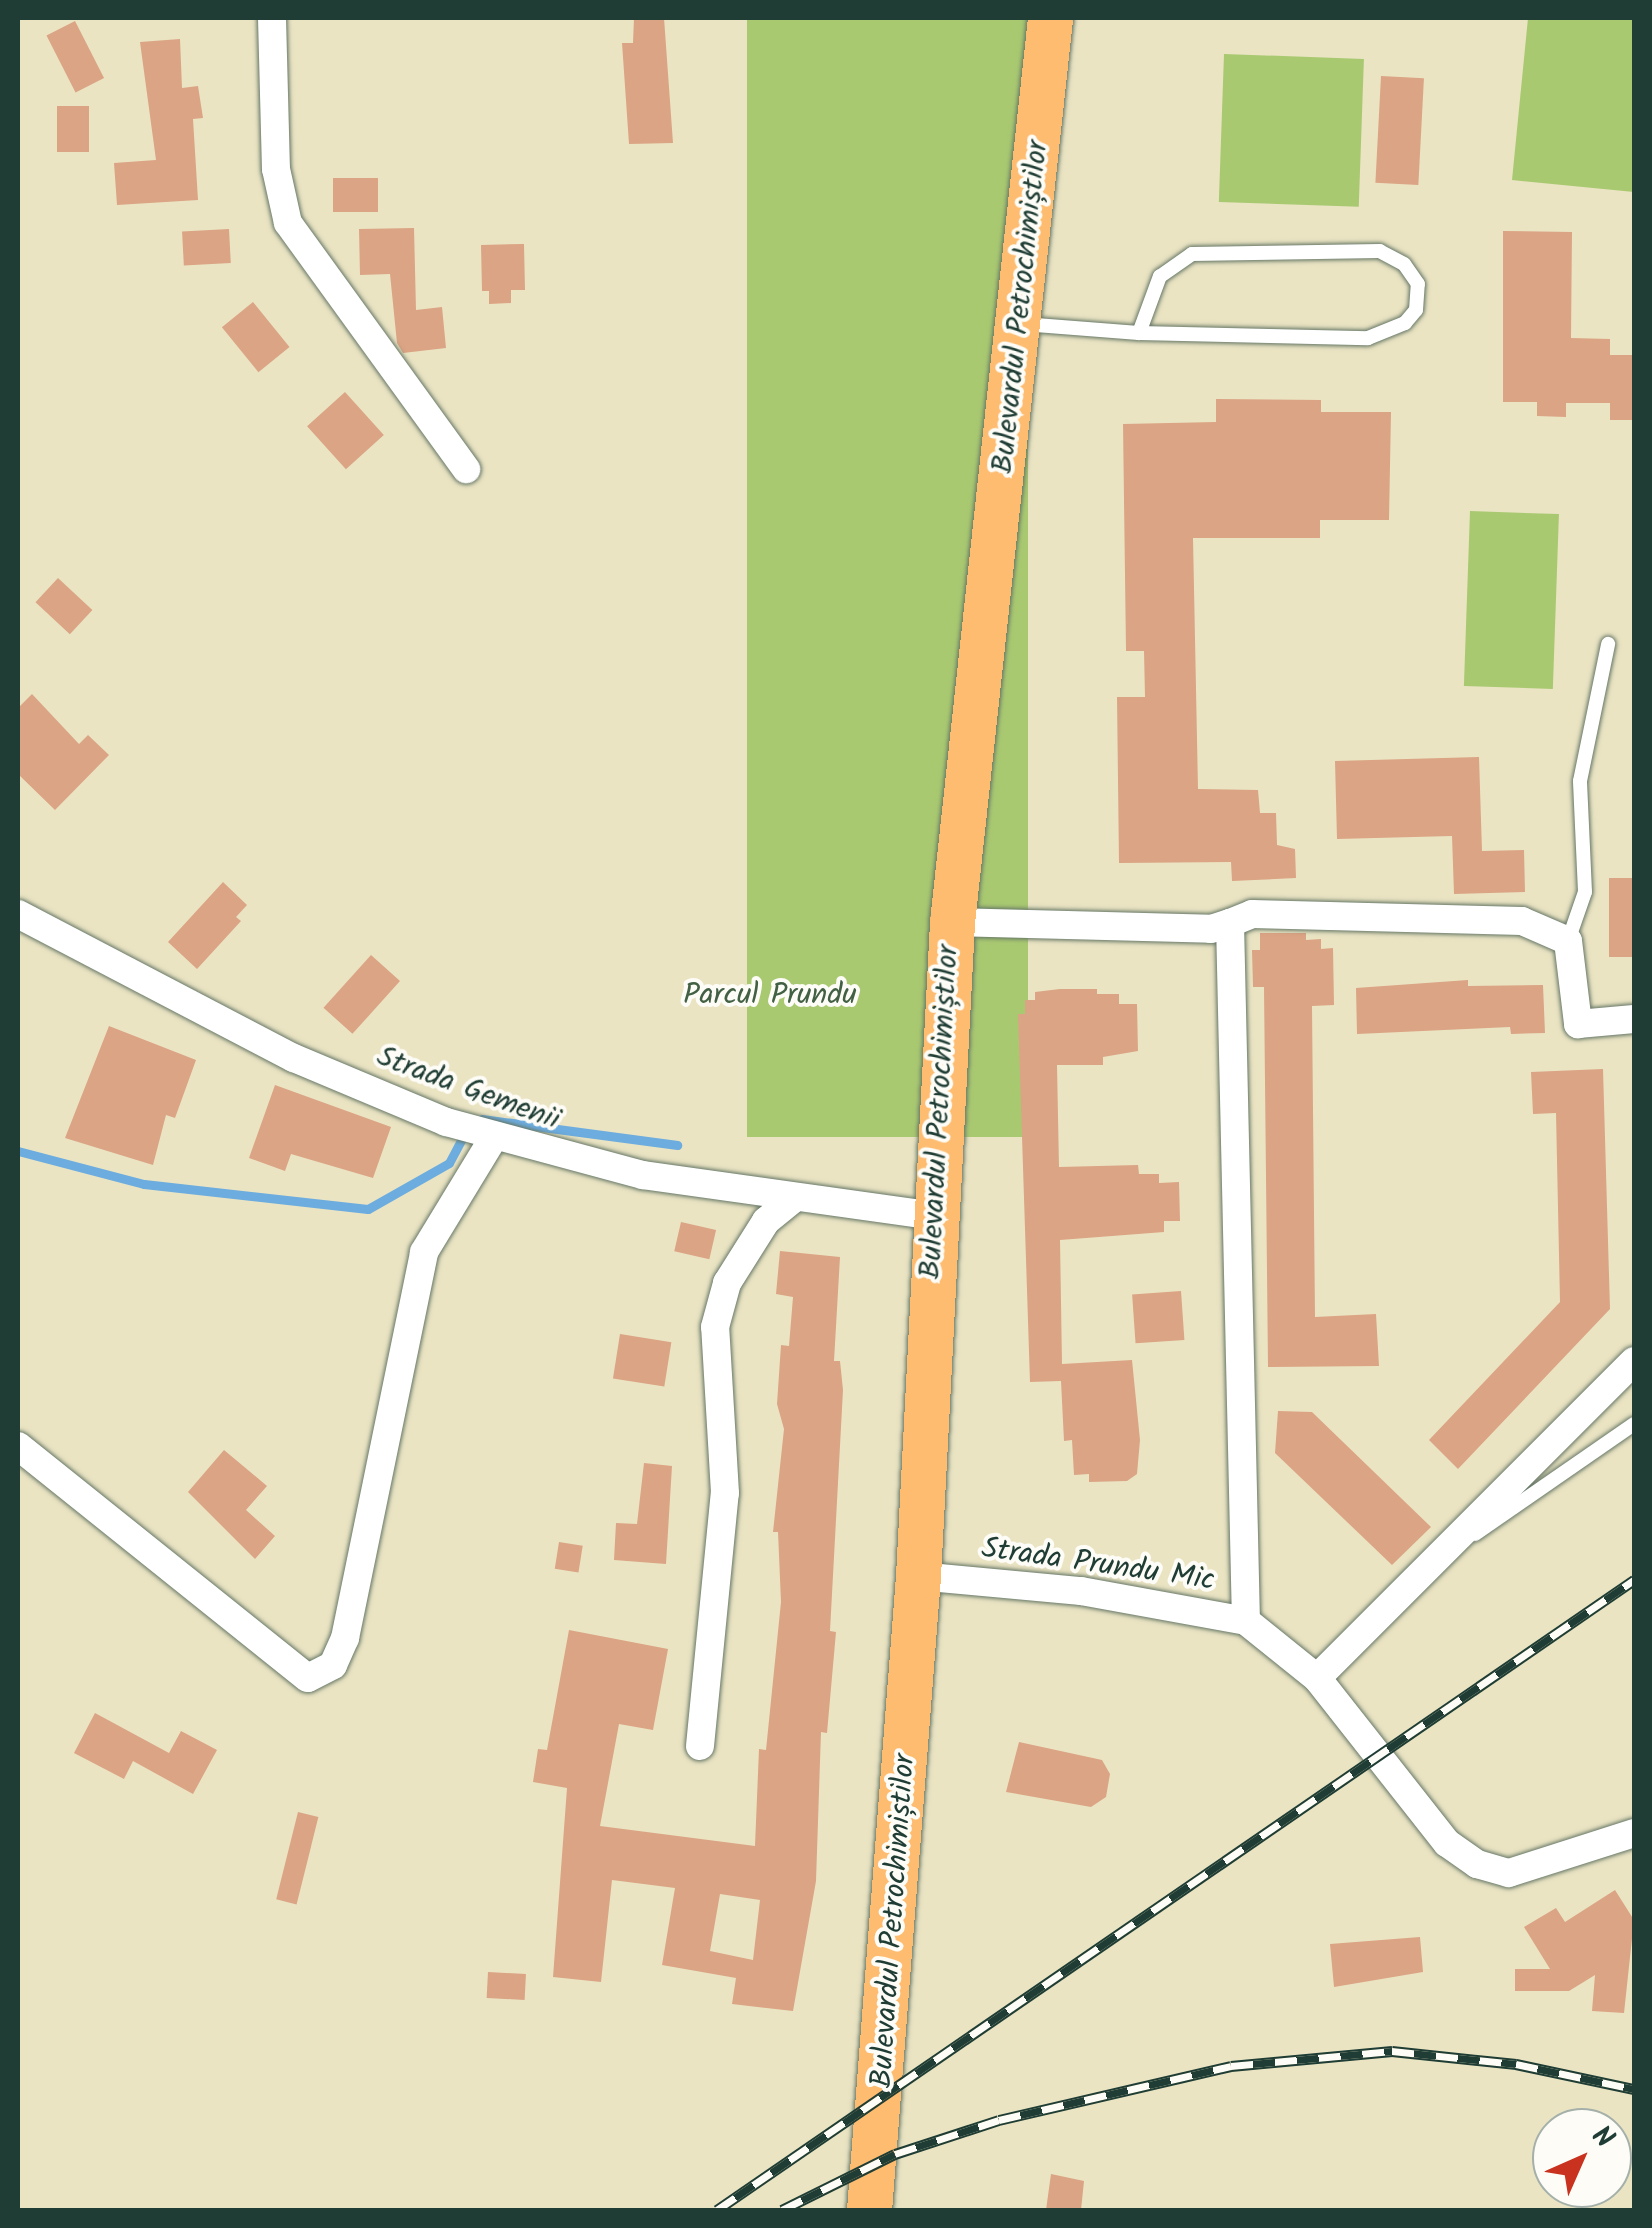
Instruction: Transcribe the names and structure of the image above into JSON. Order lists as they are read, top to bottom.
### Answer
{
  "streets": {
    "main road": ["Bulevardul Petrochimiștilor"],
    "street": ["Strada Gemenii", "Strada Prundu Mic"]
  },
  "crossings": [
    ["Bulevardul Petrochimiștilor", "Strada Gemenii"],
    ["Bulevardul Petrochimiștilor", "Strada Prundu Mic"]
  ],
  "parks": ["Parcul Prundu"],
  "north": "top right"
}
